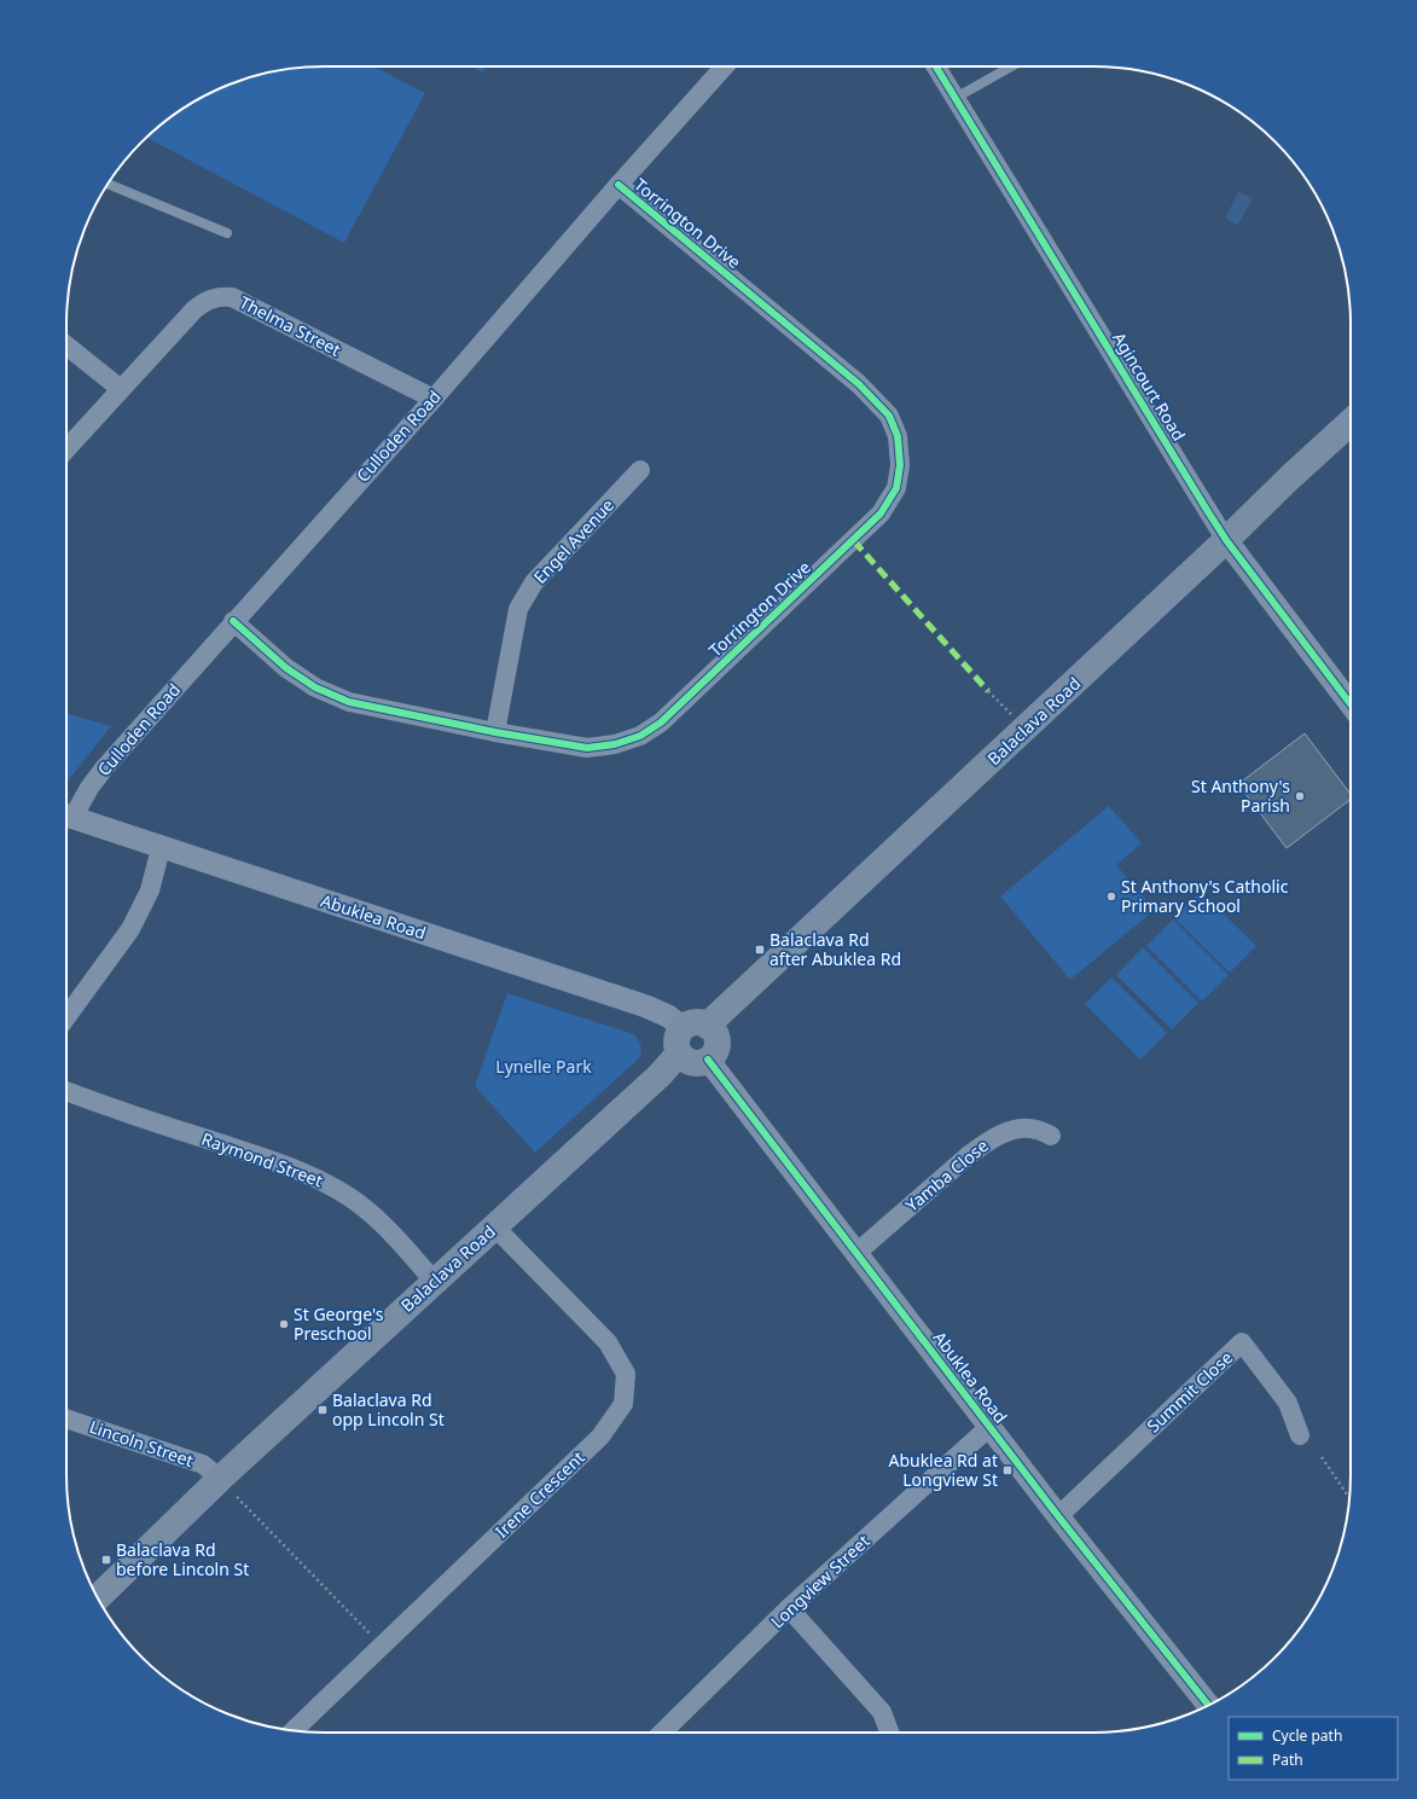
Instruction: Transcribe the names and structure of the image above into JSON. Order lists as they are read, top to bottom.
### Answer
{
  "streets": {
    "main road": ["Balaclava Road"],
    "street": [
      "Torrington Drive",
      "Thelma Street",
      "Agincourt Road",
      "Culloden Road",
      "Engel Avenue",
      "Abuklea Road",
      "Raymond Street",
      "Yamba Close",
      "Summit Close",
      "Lincoln Street",
      "Irene Crescent",
      "Longview Street"
    ]
  },
  "crossings": [
    ["Torrington Drive", "Culloden Road"],
    ["Torrington Drive", "Engel Avenue"],
    ["Thelma Street", "Culloden Road"],
    ["Agincourt Road", "Balaclava Road"],
    ["Culloden Road", "Abuklea Road"],
    ["Balaclava Road", "Abuklea Road"],
    ["Balaclava Road", "Raymond Street"],
    ["Balaclava Road", "Lincoln Street"],
    ["Balaclava Road", "Irene Crescent"],
    ["Abuklea Road", "Yamba Close"],
    ["Abuklea Road", "Summit Close"],
    ["Abuklea Road", "Longview Street"]
  ],
  "parks": ["Lynelle Park"],
  "places": {
    "other": ["St Anthony's Parish", "St Anthony's Catholic Primary School", "St George's Preschool"],
    "transit": [
      "Balaclava Rd after Abuklea Rd",
      "Balaclava Rd opp Lincoln St",
      "Abuklea Rd at Longview St",
      "Balaclava Rd before Lincoln St"
    ]
  },
  "legend": ["Cycle path", "Path"]
}
